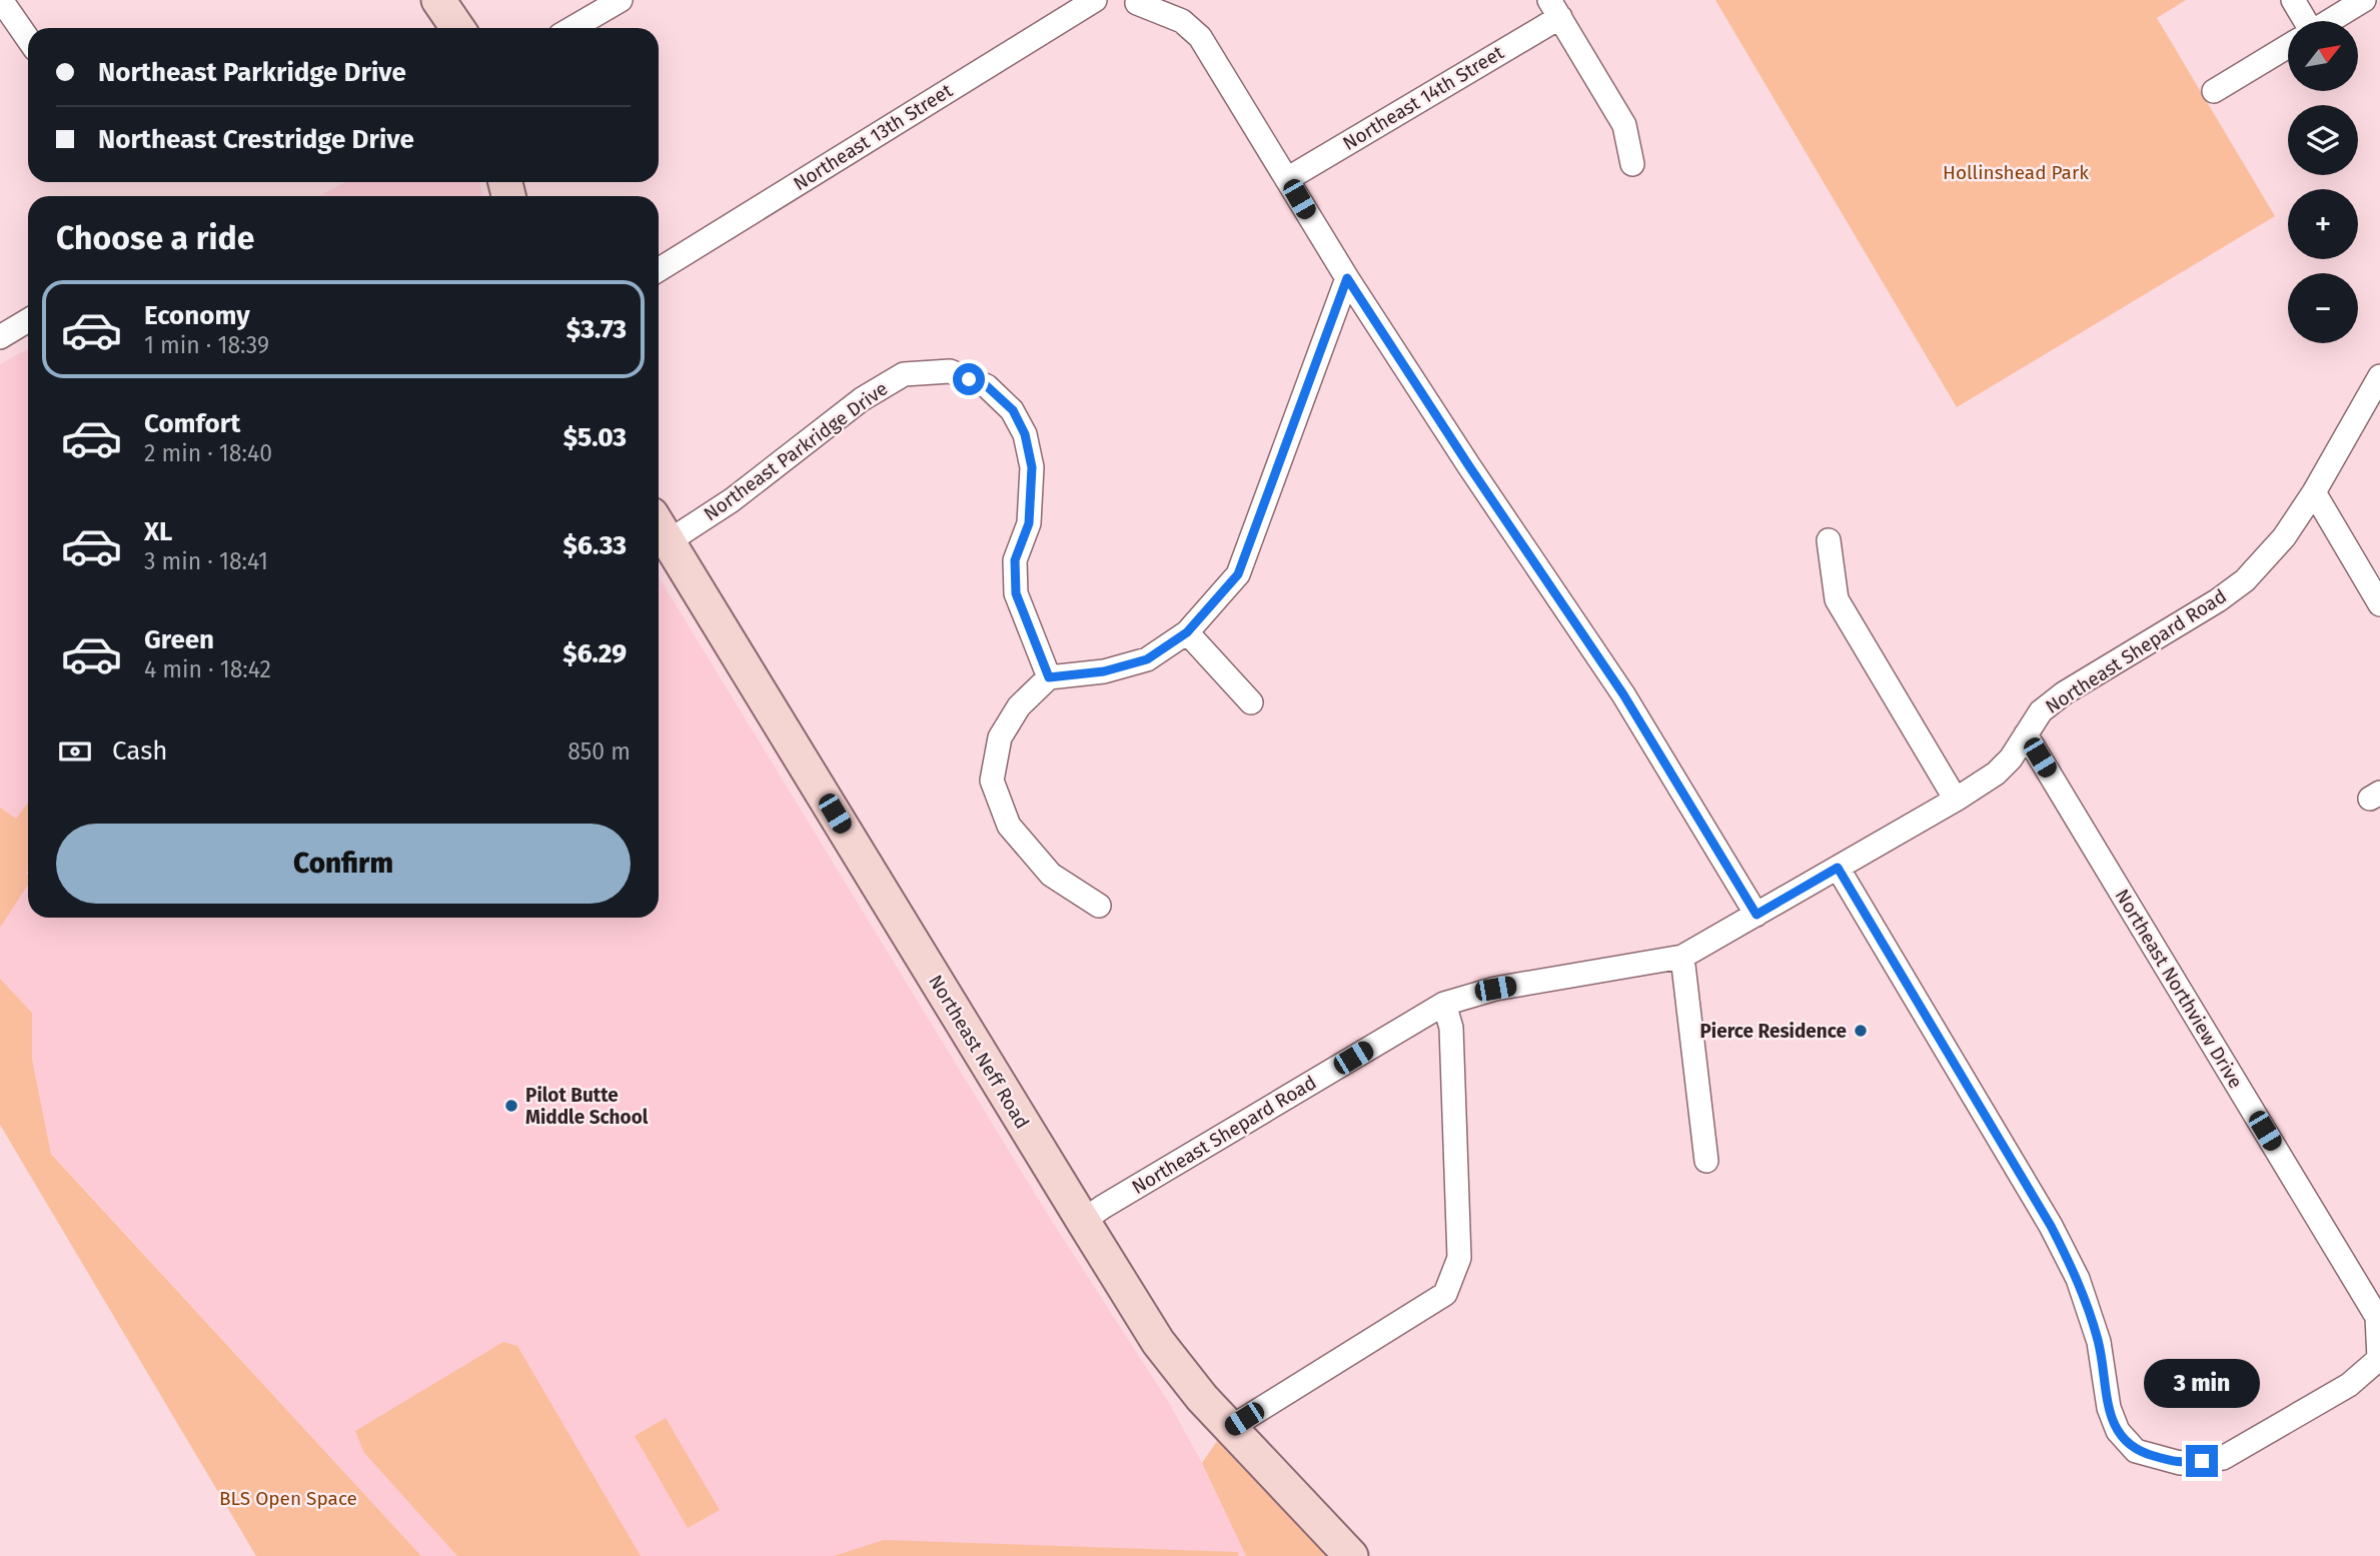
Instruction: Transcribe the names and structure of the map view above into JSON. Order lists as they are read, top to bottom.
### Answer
{
  "streets": {
    "main road": ["Northeast Neff Road"],
    "street": [
      "Northeast 14th Street",
      "Northeast 13th Street",
      "Northeast Parkridge Drive",
      "Northeast Shepard Road",
      "Northeast Northview Drive"
    ]
  },
  "crossings": [
    ["Northeast Parkridge Drive", "Northeast Neff Road"],
    ["Northeast Shepard Road", "Northeast Northview Drive"],
    ["Northeast Shepard Road", "Northeast Neff Road"]
  ],
  "parks": ["Hollinshead Park", "BLS Open Space"],
  "places": ["Pierce Residence", "Pilot Butte Middle School"],
  "north": "top right",
  "page": {
    "map_buttons": ["+", "−"],
    "banner": ["Northeast Parkridge Drive", "Northeast Crestridge Drive"],
    "heading": "Choose a ride",
    "list": [
      {
        "name": "Economy",
        "note": "1 min · 18:39",
        "value": "$3.73"
      },
      {
        "name": "Comfort",
        "note": "2 min · 18:40",
        "value": "$5.03"
      },
      {
        "name": "XL",
        "note": "3 min · 18:41",
        "value": "$6.33"
      },
      {
        "name": "Green",
        "note": "4 min · 18:42",
        "value": "$6.29"
      }
    ],
    "pay": ["Cash", "850 m"],
    "buttons": "Confirm",
    "bubble": "3 min"
  }
}
